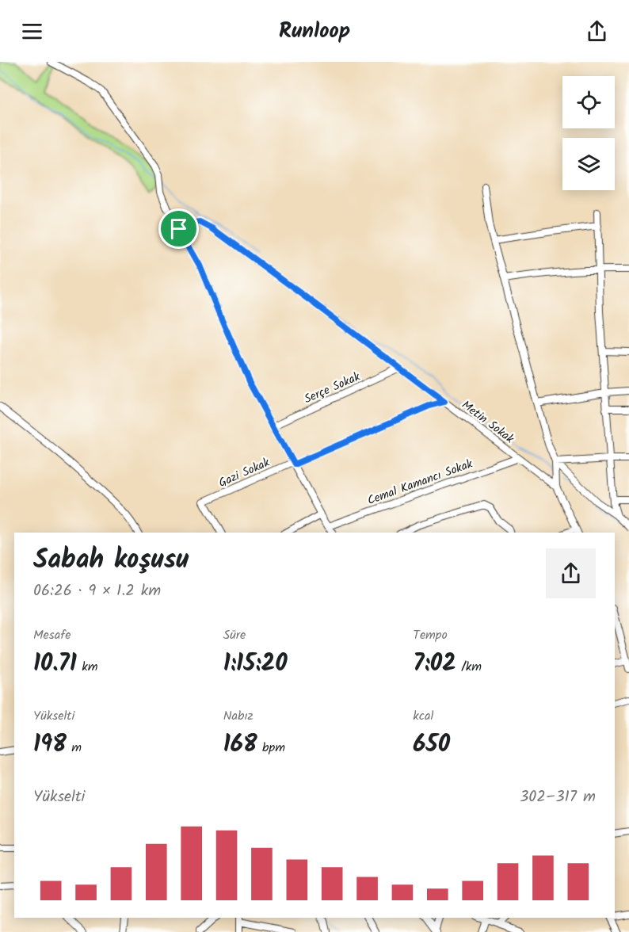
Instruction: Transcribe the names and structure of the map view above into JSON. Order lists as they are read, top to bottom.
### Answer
{
  "streets": {
    "street": [
      "Serçe Sokak",
      "Metin Sokak",
      "Gazi Sokak",
      "Cemal Kamancı Sokak"
    ]
  },
  "crossings": [
    ["Serçe Sokak", "Metin Sokak"],
    ["Metin Sokak", "Gazi Sokak"],
    ["Metin Sokak", "Cemal Kamancı Sokak"]
  ],
  "page": {
    "header": "Runloop",
    "heading": ["Sabah koşusu", "06:26 · 9 × 1.2 km"],
    "stats": [
      ["Mesafe", "10.71 km"],
      ["Süre", "1:15:20"],
      ["Tempo", "7:02 /km"],
      ["Yükselti", "198 m"],
      ["Nabız", "168 bpm"],
      ["kcal", "650"]
    ],
    "chart": ["Yükselti", "302–317 m"]
  }
}
